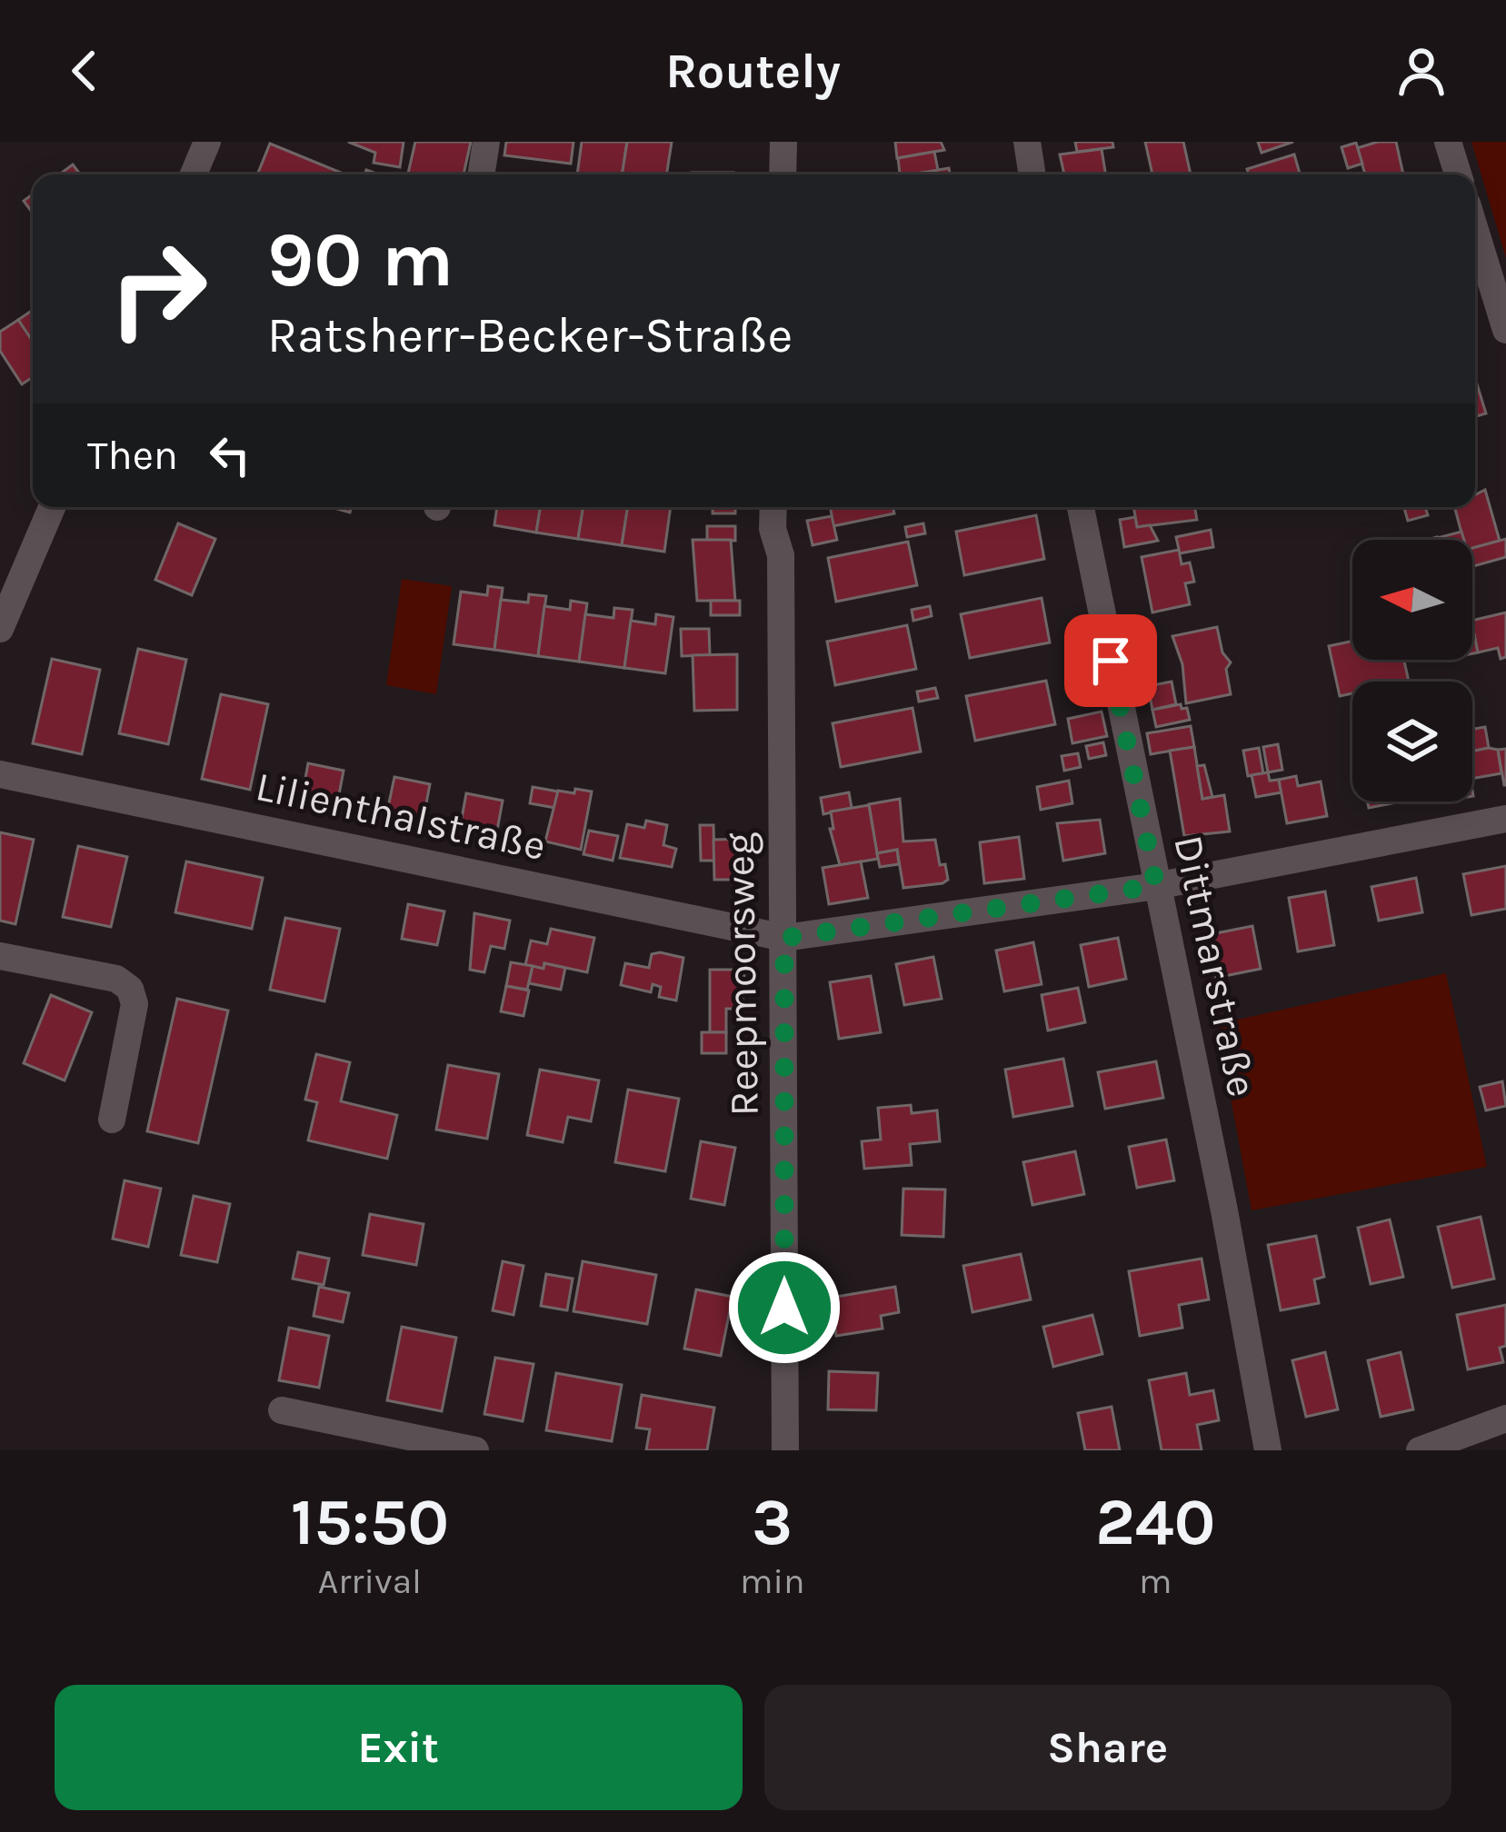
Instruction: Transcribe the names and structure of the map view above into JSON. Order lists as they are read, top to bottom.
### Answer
{
  "streets": {
    "street": ["Lilienthalstraße", "Dittmarstraße", "Reepmoorsweg"]
  },
  "crossings": [
    ["Lilienthalstraße", "Dittmarstraße"],
    ["Lilienthalstraße", "Reepmoorsweg"]
  ],
  "north": "left",
  "page": {
    "header": "Routely",
    "turn": ["90 m", "Ratsherr-Becker-Straße"],
    "then": "Then",
    "eta": [
      "15:50",
      "Arrival",
      "3",
      "min",
      "240",
      "m"
    ],
    "buttons": ["Exit", "Share"]
  }
}
